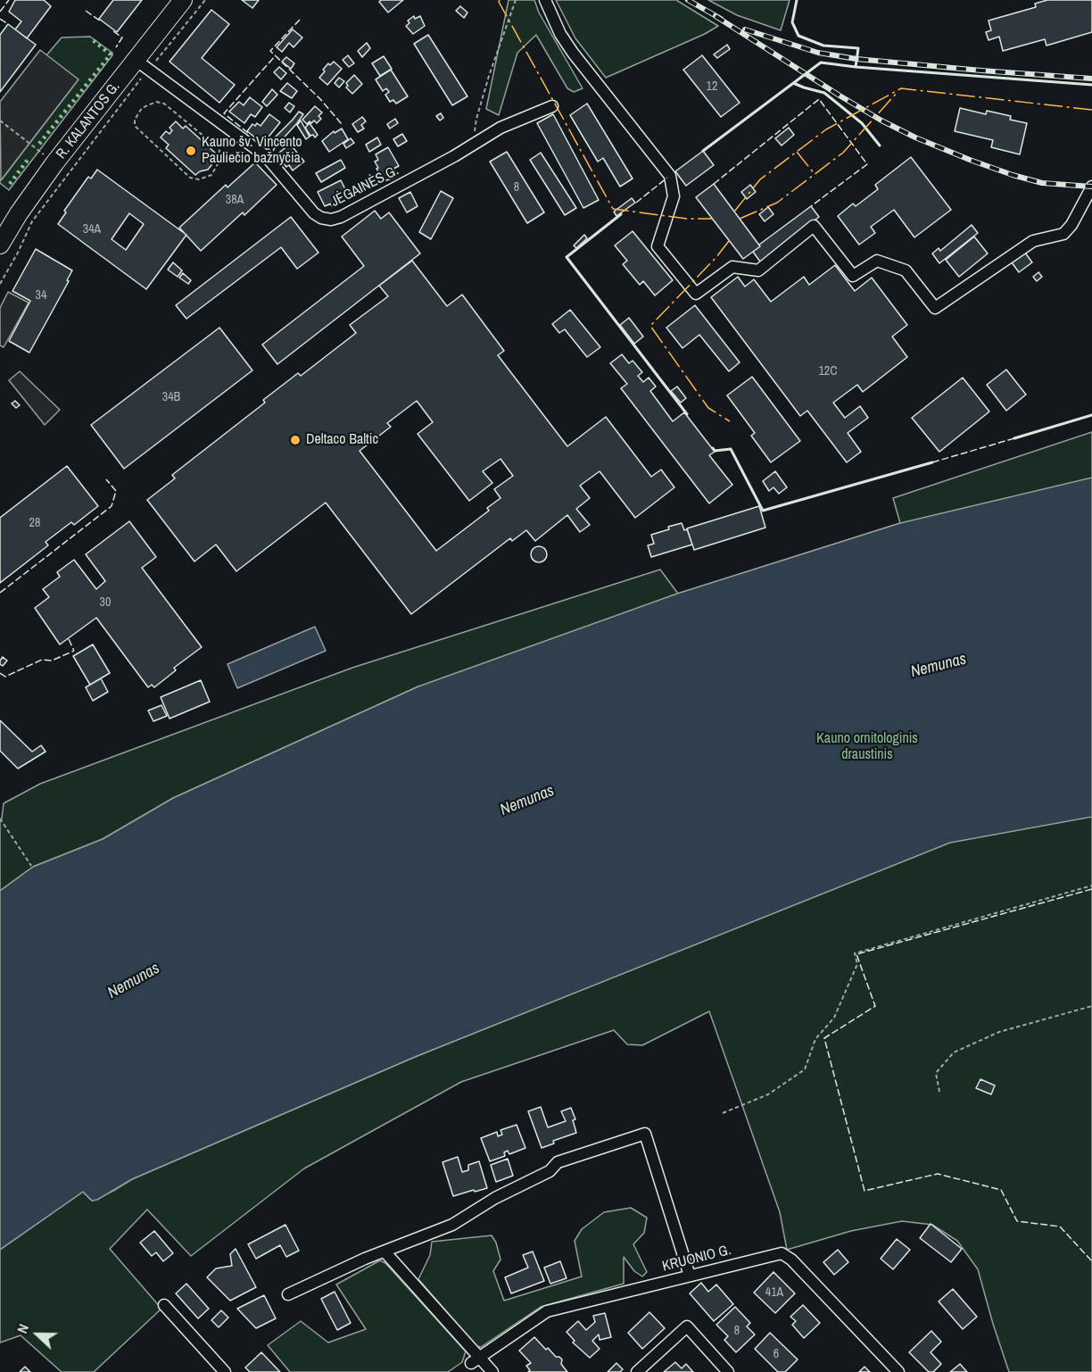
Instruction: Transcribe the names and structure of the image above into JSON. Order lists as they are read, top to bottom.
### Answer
{
  "streets": {
    "main road": ["R. KALANTOS G."],
    "street": ["JĖGAINĖS G.", "KRUONIO G."]
  },
  "crossings": [
    ["R. KALANTOS G.", "JĖGAINĖS G."]
  ],
  "water": ["Nemunas"],
  "parks": ["Kauno ornitologinis draustinis"],
  "places": ["Kauno šv. Vincento Pauliečio bažnyčia", "Deltaco Baltic"],
  "house_numbers": [
    "12",
    "8",
    "38A",
    "34A",
    "34",
    "12C",
    "34B",
    "28",
    "30",
    "41A",
    "8",
    "6"
  ],
  "north": "left"
}
